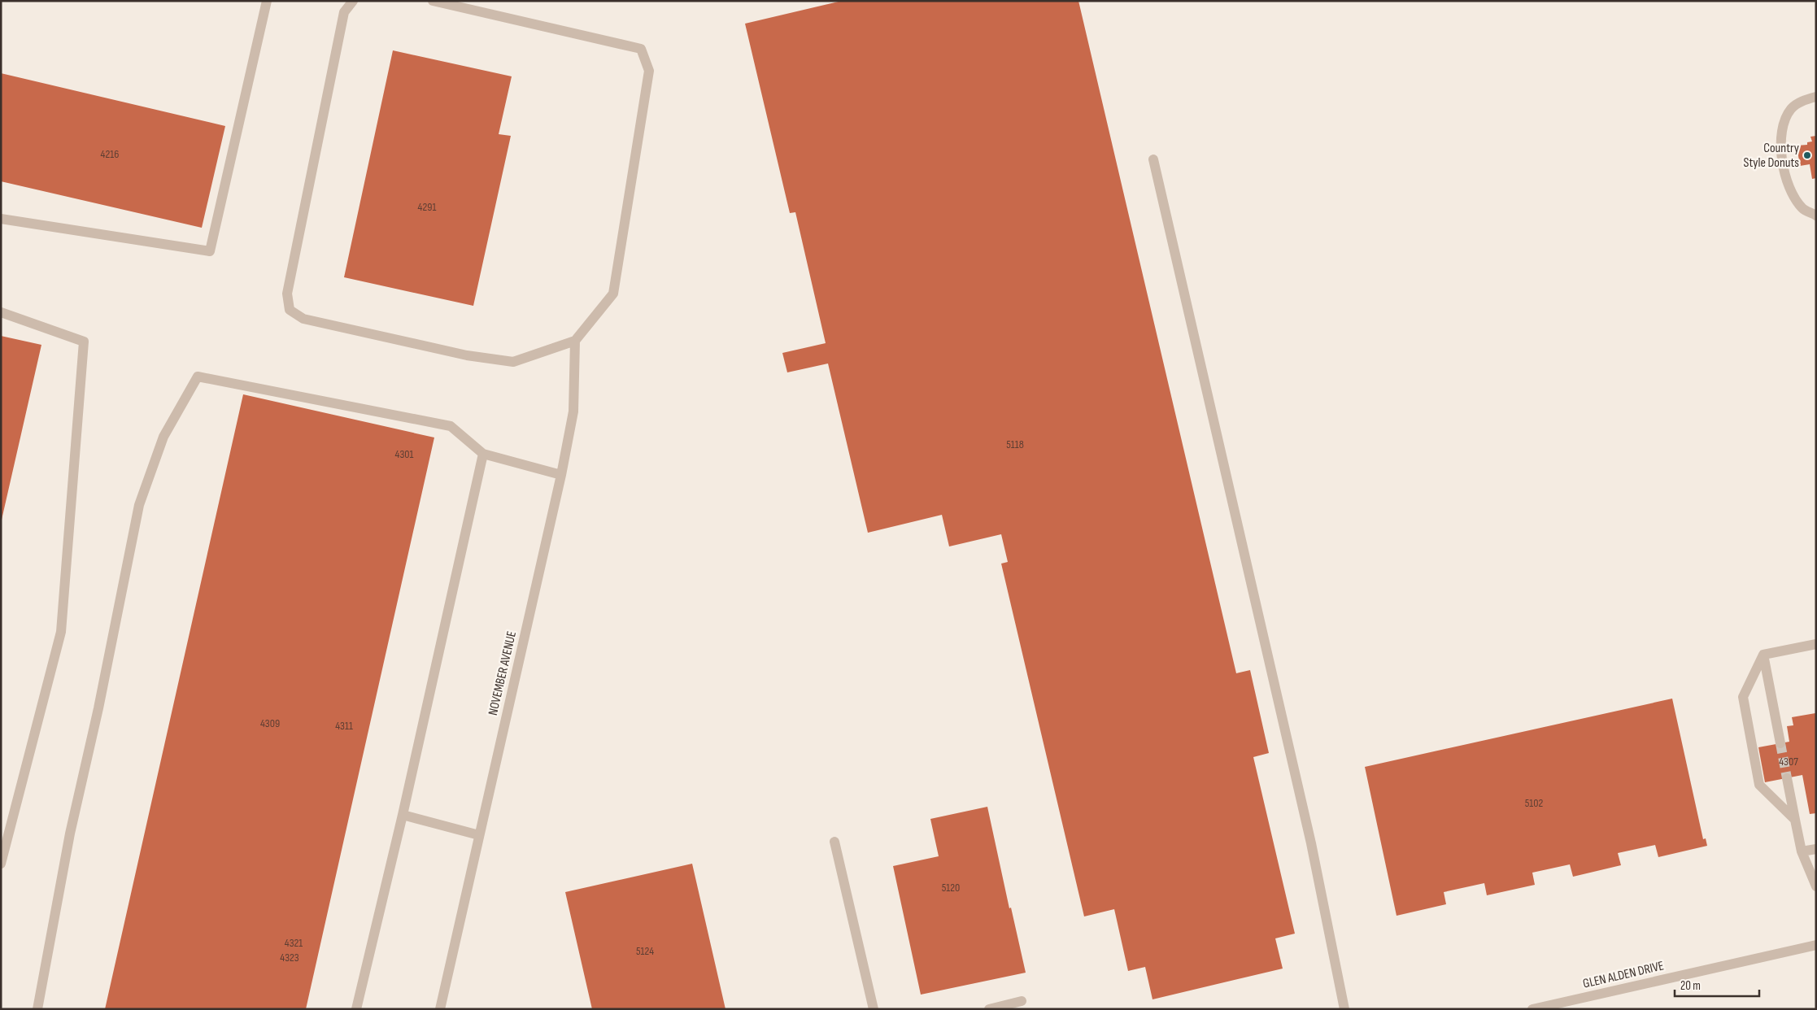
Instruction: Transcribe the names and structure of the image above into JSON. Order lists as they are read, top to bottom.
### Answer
{
  "streets": {
    "street": ["NOVEMBER AVENUE", "GLEN ALDEN DRIVE"]
  },
  "places": ["Country Style Donuts"],
  "house_numbers": [
    "4216",
    "4291",
    "5118",
    "4301",
    "4309",
    "4311",
    "4307",
    "5102",
    "5120",
    "4321",
    "5124",
    "4323"
  ],
  "scale_bar": "20 m"
}
